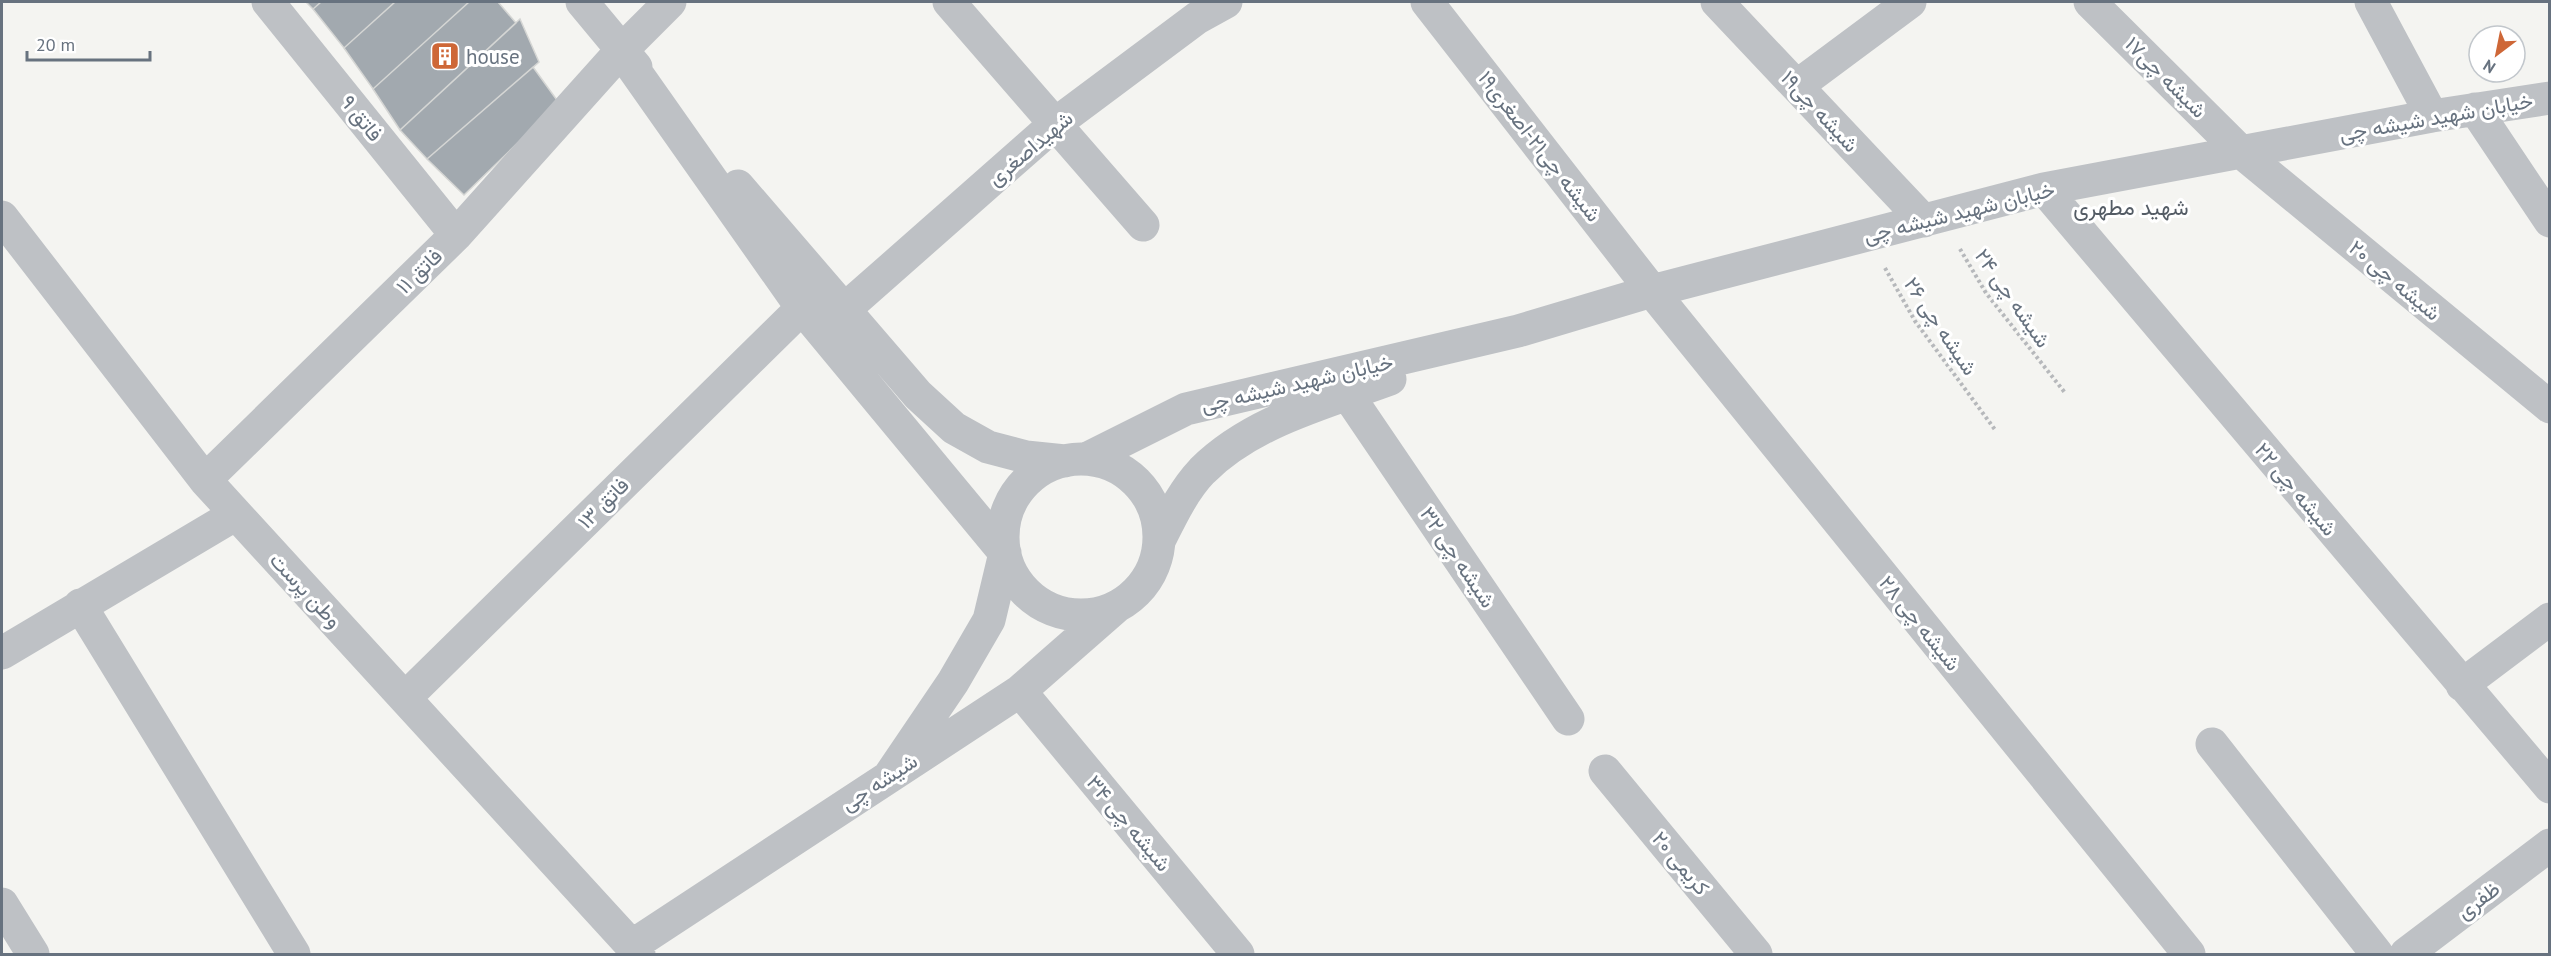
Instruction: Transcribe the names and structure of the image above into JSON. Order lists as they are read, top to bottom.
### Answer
{
  "streets": {
    "street": [
      "شیشه چی۱۷",
      "شیشه چی۱۹",
      "خیابان شهید شیشه چی",
      "فاتق ۹",
      "شیشه چی۲۱-اصغری۱۹",
      "شهیداصغری",
      "فاتق ۱۱",
      "شیشه چی ۲۰",
      "شیشه چی ۲۲",
      "فاتق ۱۳",
      "شیشه چی ۳۲",
      "وطن پرست",
      "شیشه چی ۲۸",
      "شیشه چی",
      "شیشه چی ۳۴",
      "کریمی ۲۰",
      "ظفری"
    ],
    "path": ["شیشه چی ۲۴", "شیشه چی ۲۶"]
  },
  "crossings": [
    ["شیشه چی۱۷", "خیابان شهید شیشه چی"],
    ["شیشه چی۱۷", "شیشه چی ۲۰"],
    ["شیشه چی۱۹", "خیابان شهید شیشه چی"],
    ["شیشه چی۱۹", "شیشه چی ۲۴"],
    ["خیابان شهید شیشه چی", "شیشه چی۲۱-اصغری۱۹"],
    ["خیابان شهید شیشه چی", "شیشه چی ۲۰"],
    ["خیابان شهید شیشه چی", "شیشه چی ۲۴"],
    ["خیابان شهید شیشه چی", "شیشه چی ۲۶"],
    ["خیابان شهید شیشه چی", "شیشه چی ۲۲"],
    ["خیابان شهید شیشه چی", "شیشه چی ۳۲"],
    ["خیابان شهید شیشه چی", "شیشه چی ۲۸"],
    ["خیابان شهید شیشه چی", "شیشه چی"],
    ["فاتق ۹", "فاتق ۱۱"],
    ["شیشه چی۲۱-اصغری۱۹", "شیشه چی ۲۸"],
    ["فاتق ۱۱", "وطن پرست"],
    ["فاتق ۱۳", "وطن پرست"],
    ["وطن پرست", "شیشه چی"],
    ["شیشه چی", "شیشه چی ۳۴"]
  ],
  "districts": ["شهید مطهری"],
  "places": {
    "building": ["house"]
  },
  "scale_bar": "20 m",
  "north": "bottom left"
}
